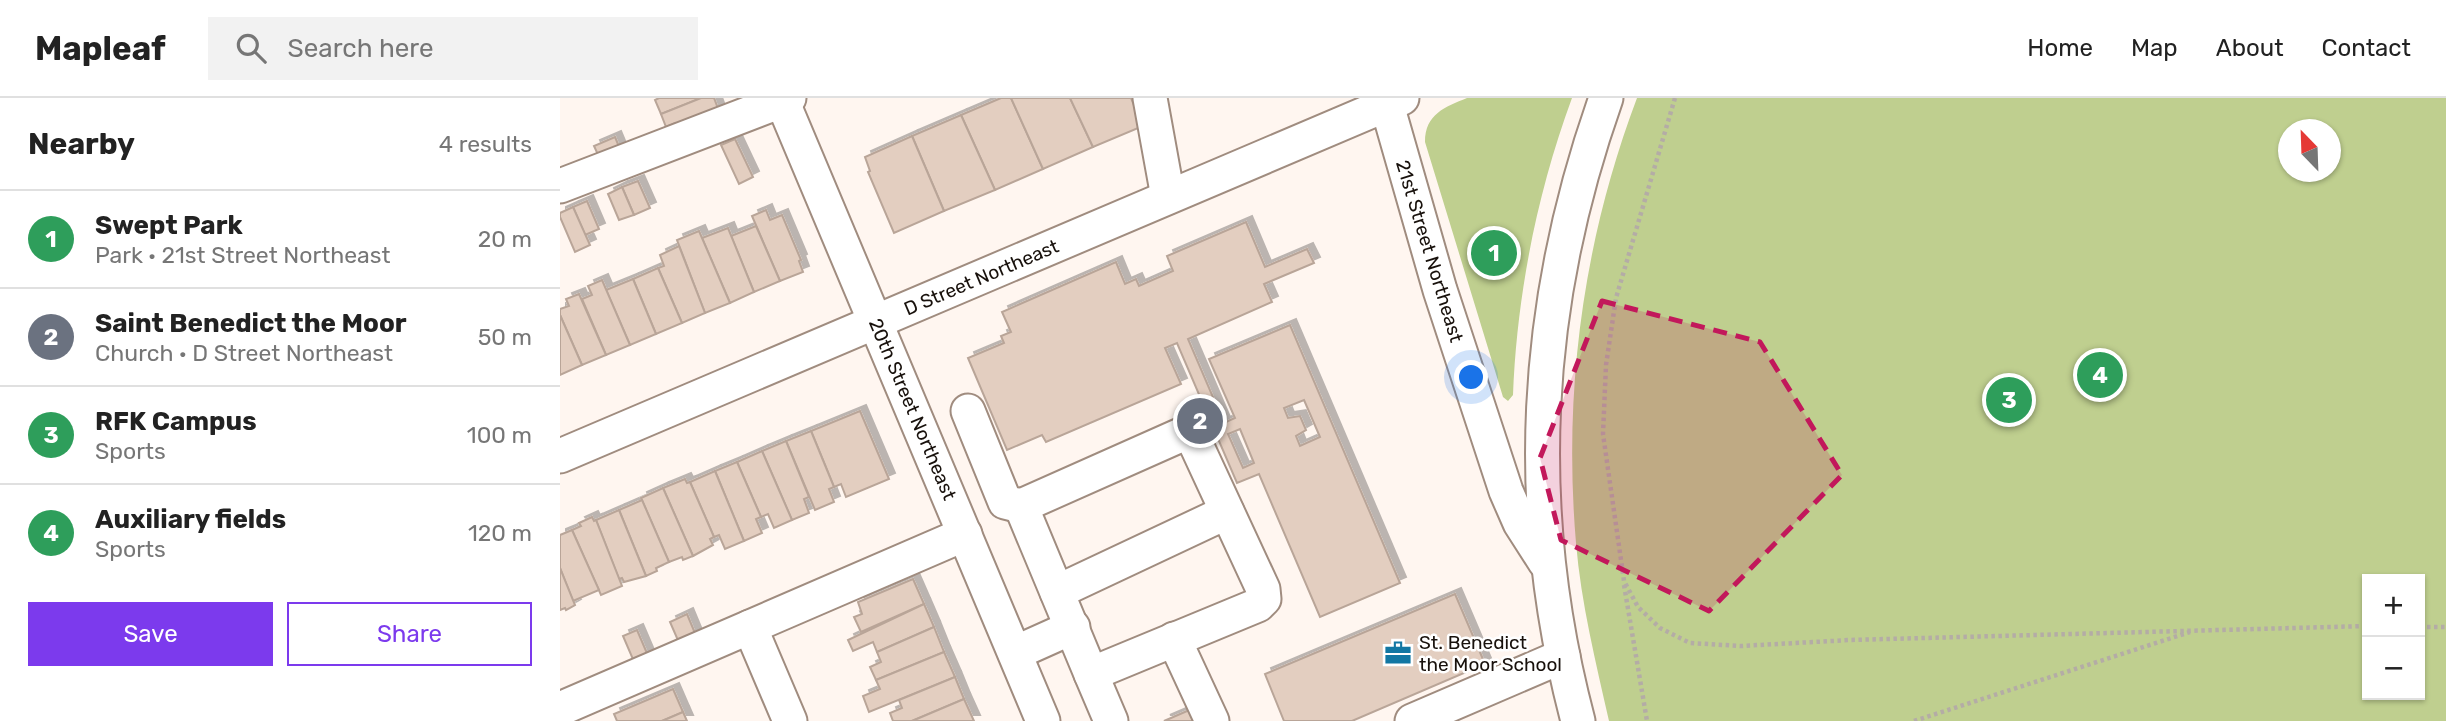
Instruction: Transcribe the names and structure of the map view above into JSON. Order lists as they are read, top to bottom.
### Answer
{
  "streets": {
    "street": ["21st Street Northeast", "D Street Northeast", "20th Street Northeast"]
  },
  "crossings": [
    ["21st Street Northeast", "D Street Northeast"],
    ["D Street Northeast", "20th Street Northeast"]
  ],
  "places": {
    "office": ["St. Benedict the Moor School"]
  },
  "north": "top left",
  "page": {
    "header": "Mapleaf",
    "search": "Search here",
    "nav": [
      "Home",
      "Map",
      "About",
      "Contact"
    ],
    "heading": ["Nearby", "4 results"],
    "list": [
      {
        "mark": "1",
        "name": "Swept Park",
        "note": "Park · 21st Street Northeast",
        "value": "20 m"
      },
      {
        "mark": "2",
        "name": "Saint Benedict the Moor",
        "note": "Church · D Street Northeast",
        "value": "50 m"
      },
      {
        "mark": "3",
        "name": "RFK Campus",
        "note": "Sports",
        "value": "100 m"
      },
      {
        "mark": "4",
        "name": "Auxiliary fields",
        "note": "Sports",
        "value": "120 m"
      }
    ],
    "pins": [
      "1",
      "4",
      "3",
      "2"
    ],
    "map_buttons": ["+", "−"],
    "buttons": ["Save", "Share"]
  }
}
